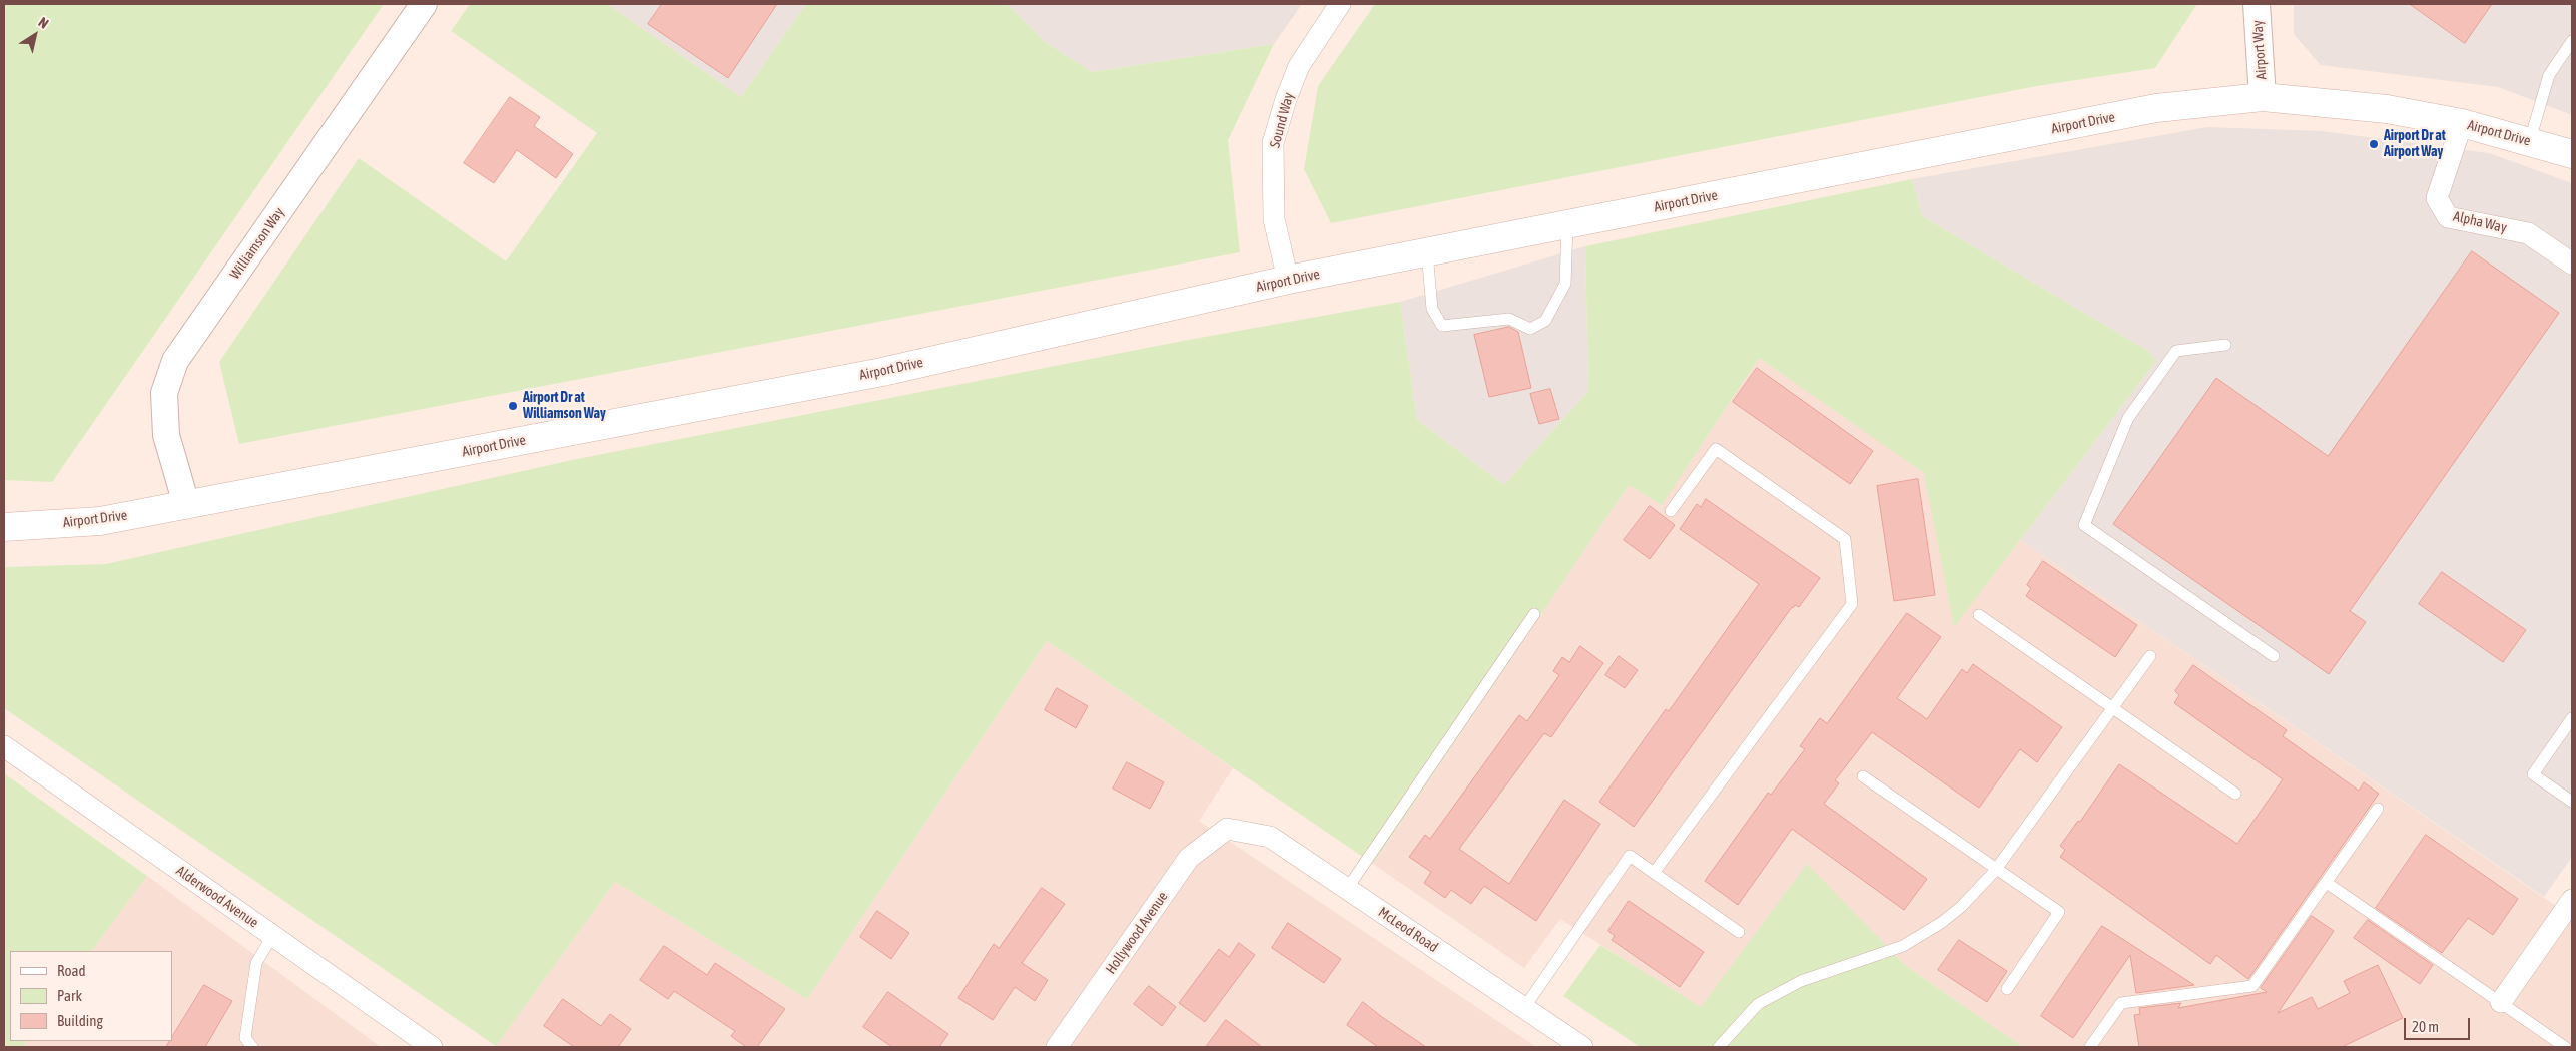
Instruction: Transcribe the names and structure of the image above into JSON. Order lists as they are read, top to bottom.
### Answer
{
  "streets": {
    "main road": ["Airport Drive"],
    "street": [
      "Airport Way",
      "Sound Way",
      "Alpha Way",
      "Williamson Way",
      "Alderwood Avenue",
      "McLeod Road",
      "Hollywood Avenue"
    ]
  },
  "crossings": [
    ["Airport Way", "Airport Drive"],
    ["Sound Way", "Airport Drive"],
    ["Airport Drive", "Alpha Way"],
    ["Airport Drive", "Williamson Way"],
    ["McLeod Road", "Hollywood Avenue"]
  ],
  "places": ["Airport Dr at Airport Way", "Airport Dr at Williamson Way"],
  "legend": ["Road", "Park", "Building"],
  "scale_bar": "20 m",
  "north": "top right"
}
